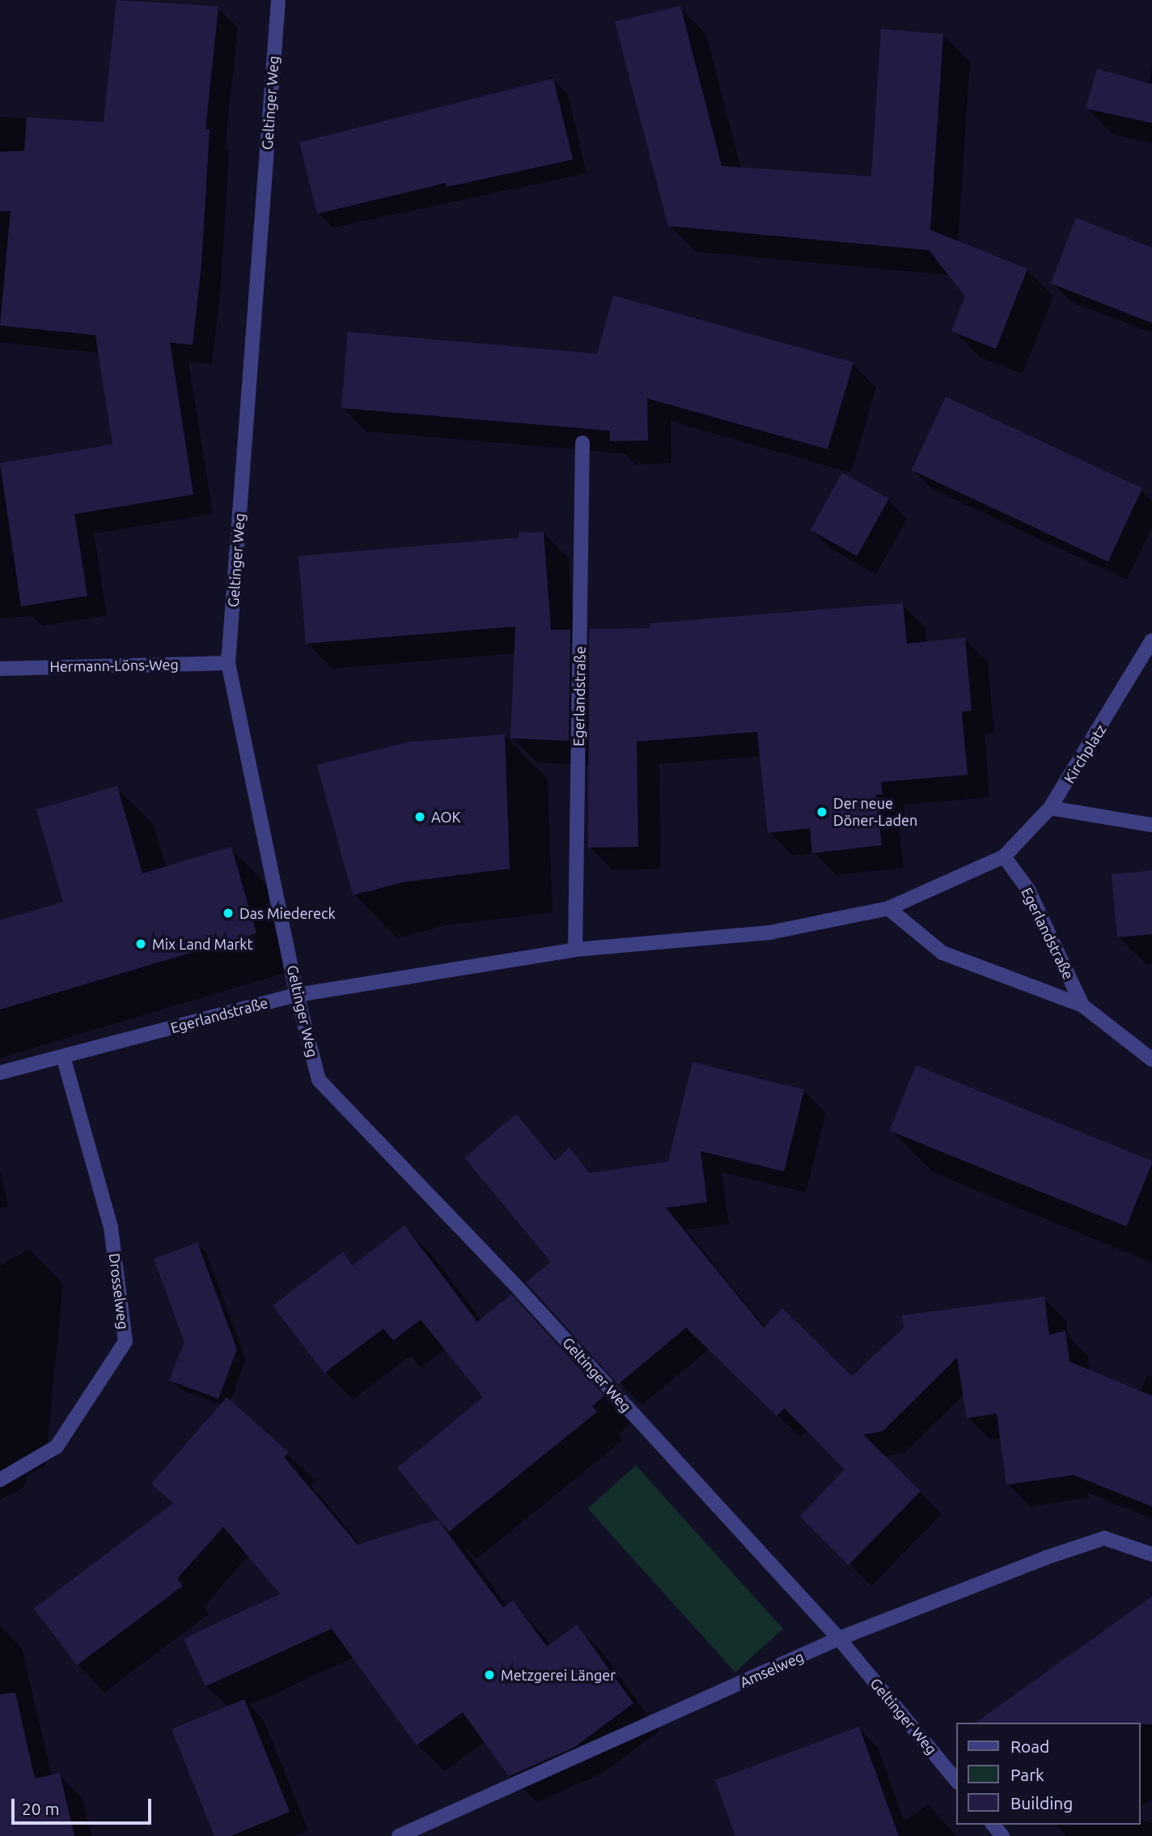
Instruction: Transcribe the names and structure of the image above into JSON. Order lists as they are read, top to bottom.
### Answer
{
  "streets": {
    "street": [
      "Geltinger Weg",
      "Hermann-Löns-Weg",
      "Egerlandstraße",
      "Kirchplatz",
      "Drosselweg",
      "Amselweg"
    ]
  },
  "crossings": [
    ["Geltinger Weg", "Hermann-Löns-Weg"],
    ["Geltinger Weg", "Egerlandstraße"],
    ["Geltinger Weg", "Amselweg"],
    ["Egerlandstraße", "Kirchplatz"],
    ["Egerlandstraße", "Drosselweg"]
  ],
  "places": [
    "Der neue Döner-Laden",
    "AOK",
    "Das Miedereck",
    "Mix Land Markt",
    "Metzgerei Länger"
  ],
  "legend": ["Road", "Park", "Building"],
  "scale_bar": "20 m"
}
